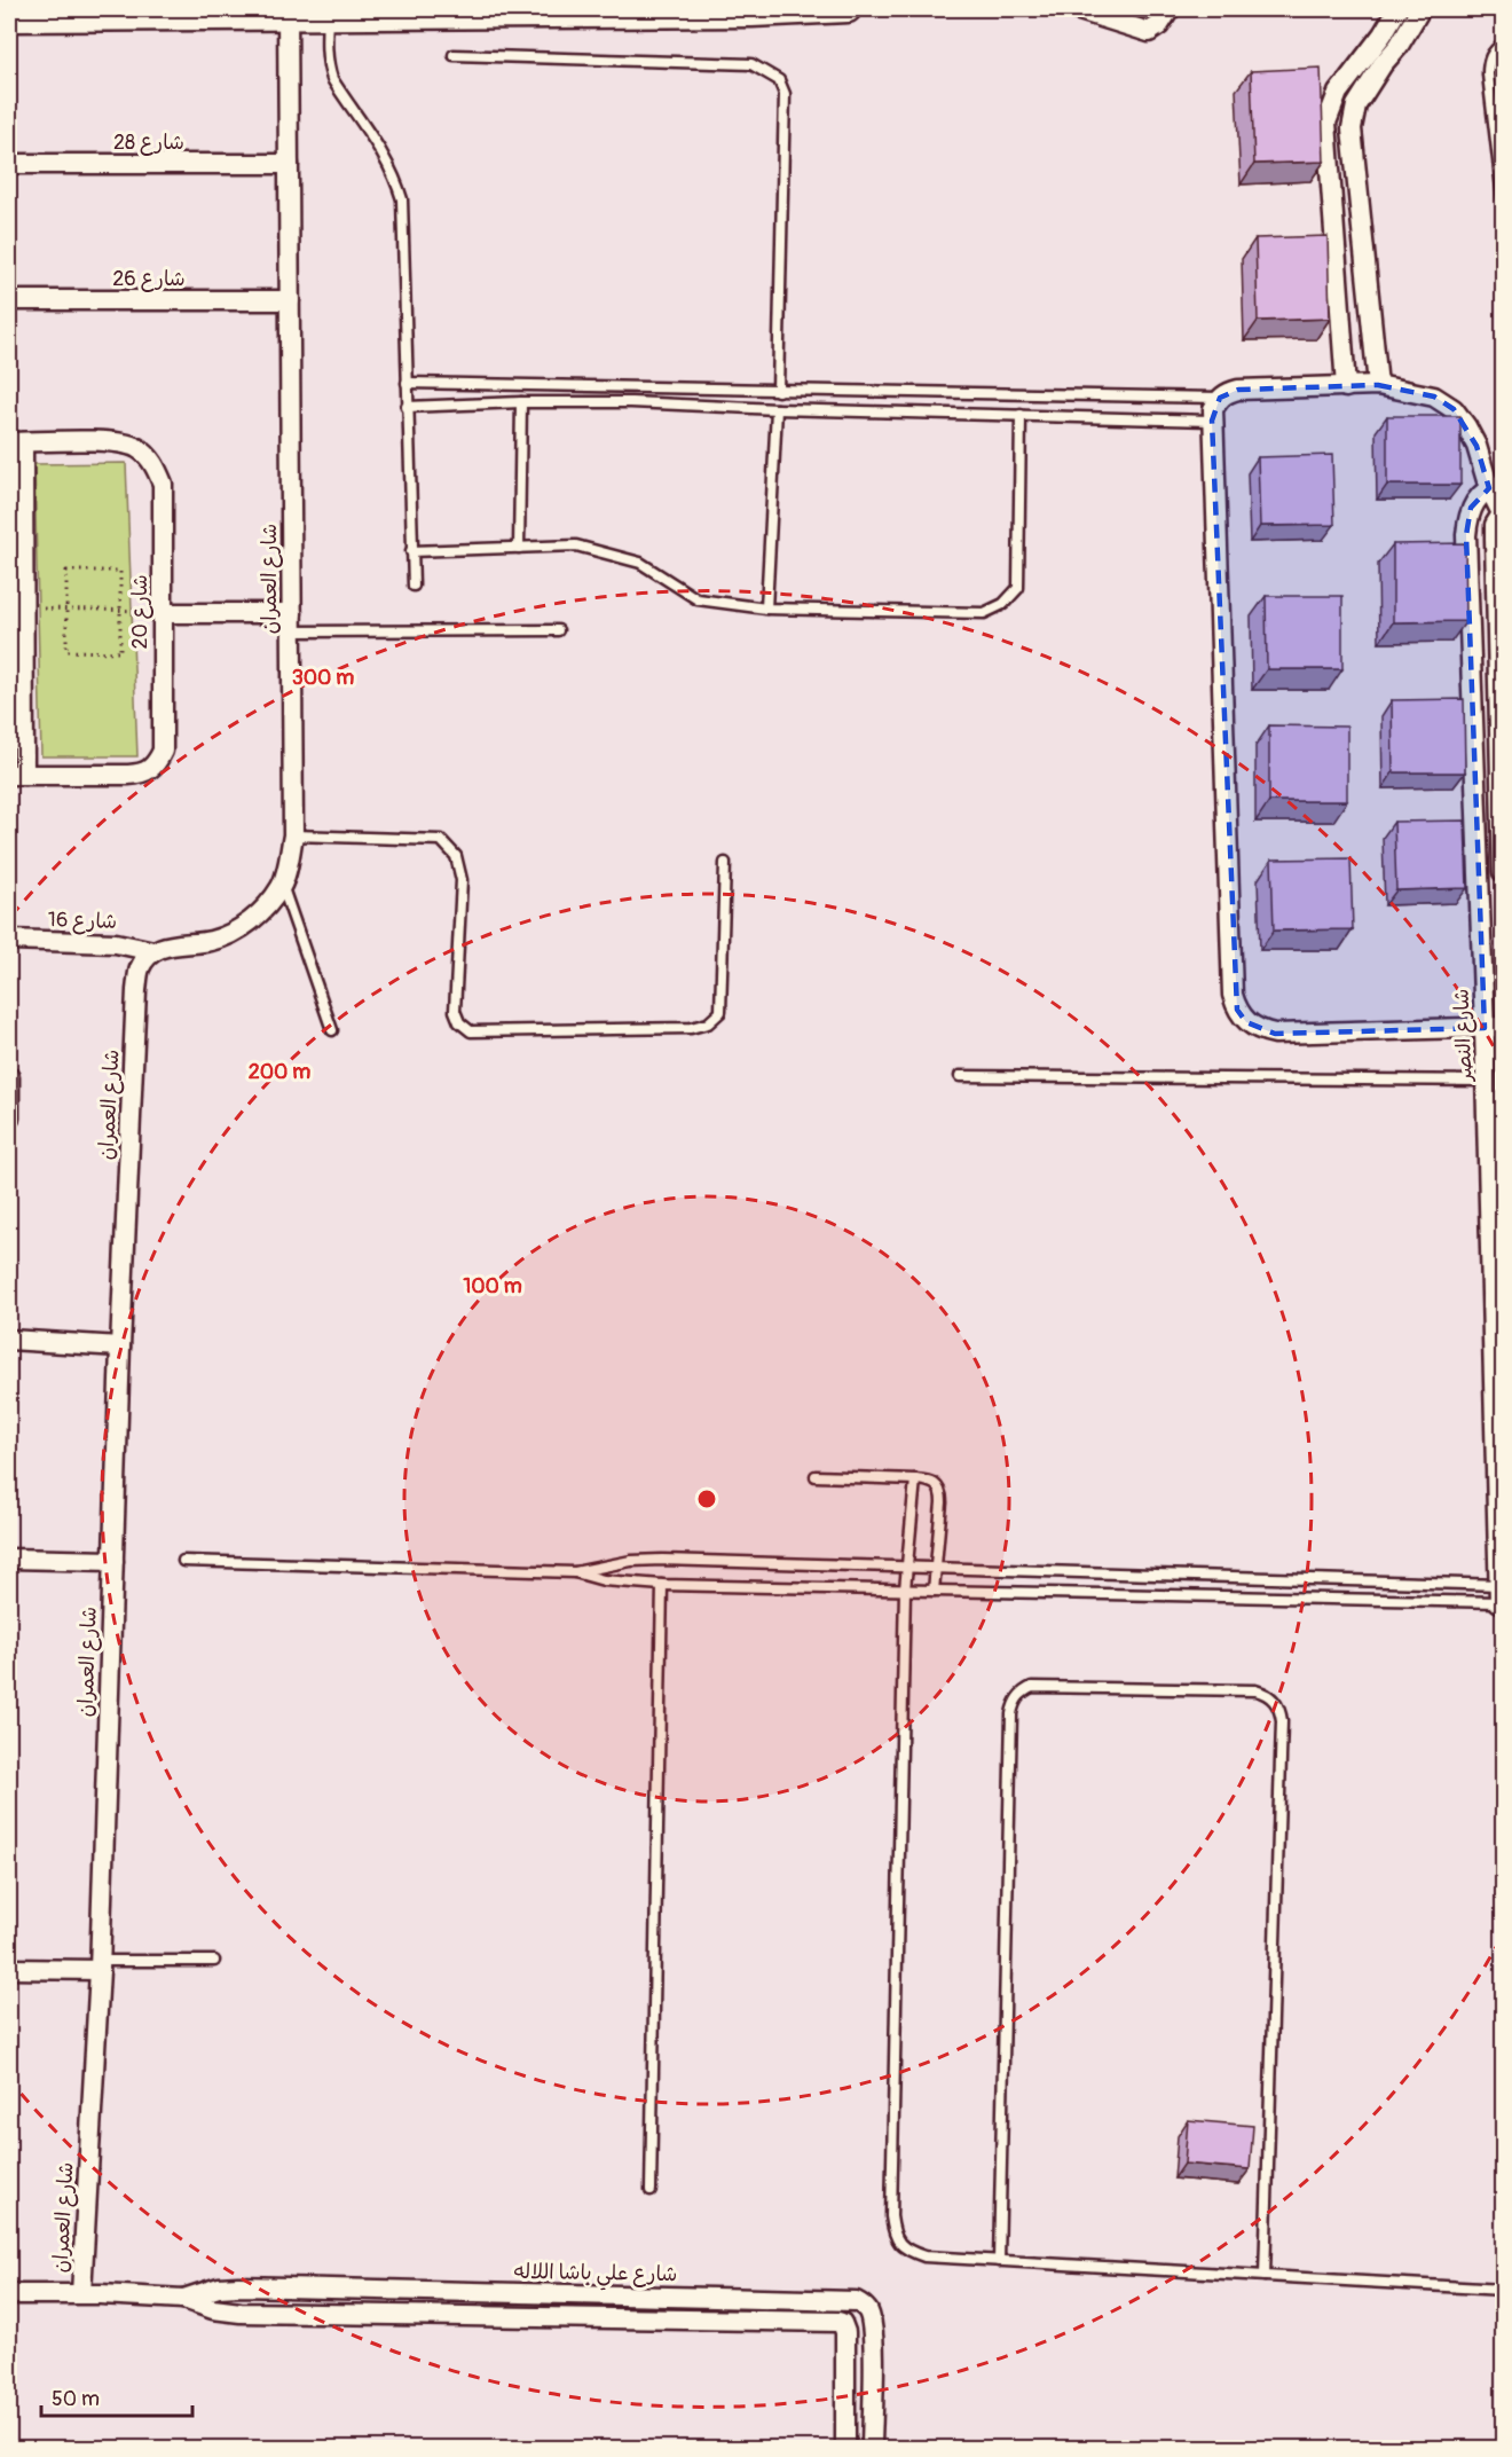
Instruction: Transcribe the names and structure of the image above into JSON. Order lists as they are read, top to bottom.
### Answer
{
  "streets": {
    "street": [
      "شارع 28",
      "شارع 26",
      "شارع العمران",
      "شارع 20",
      "شارع 16",
      "شارع النصر",
      "شارع علي باشا اللاله"
    ]
  },
  "crossings": [
    ["شارع 28", "شارع العمران"],
    ["شارع 26", "شارع العمران"],
    ["شارع العمران", "شارع 16"],
    ["شارع العمران", "شارع علي باشا اللاله"]
  ],
  "scale_bar": "50 m",
  "rings": ["300 m", "200 m", "100 m"]
}
